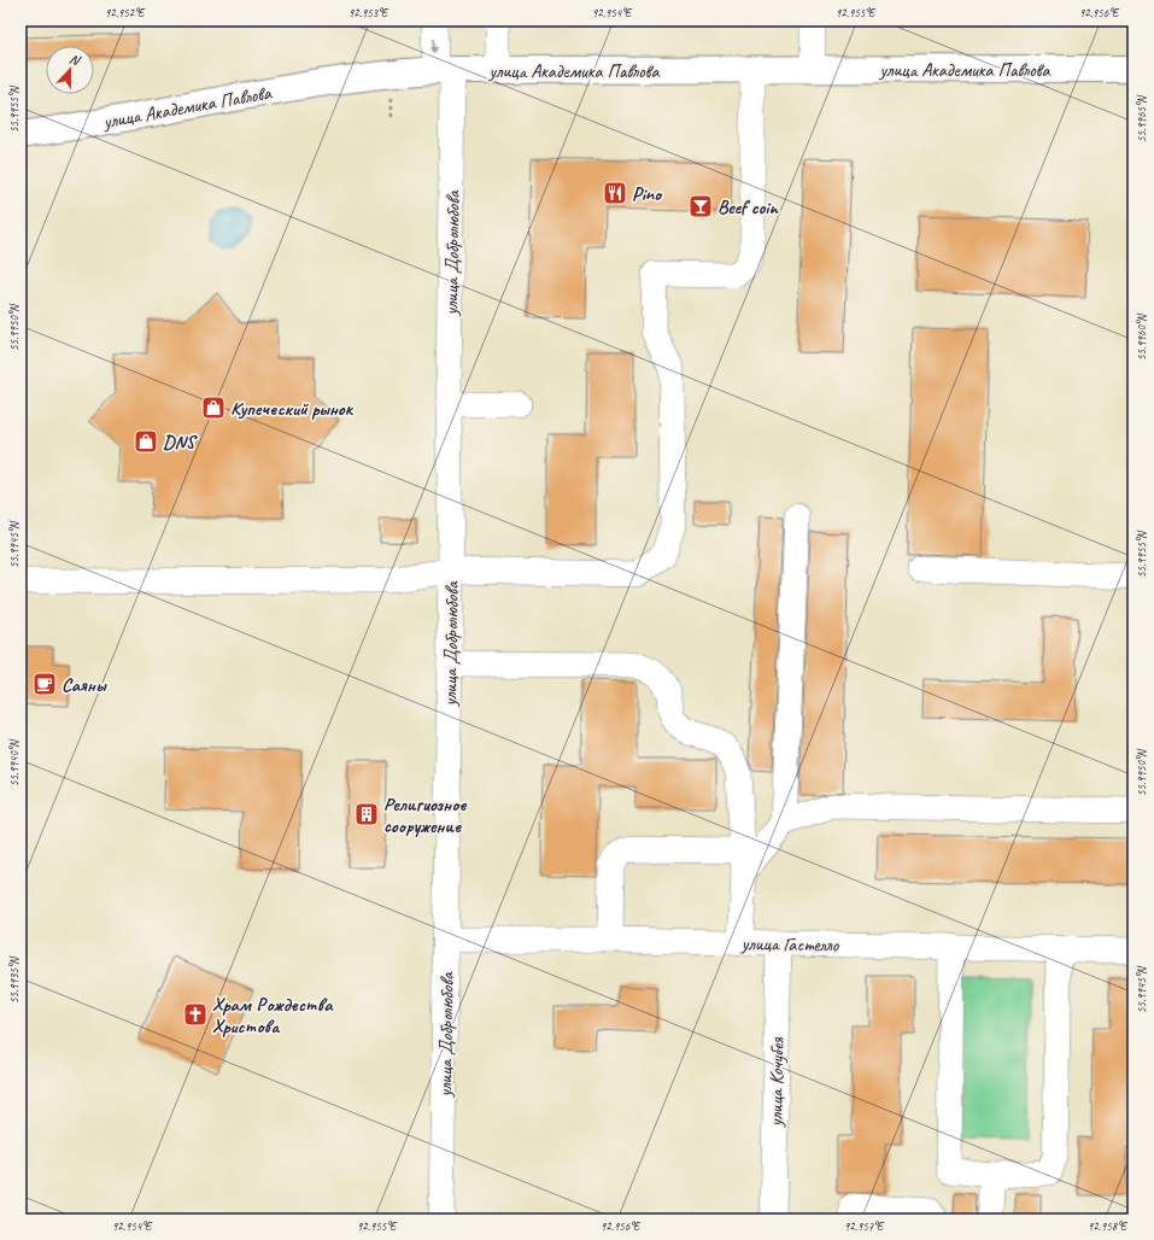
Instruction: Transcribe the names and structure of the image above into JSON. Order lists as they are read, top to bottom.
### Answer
{
  "streets": {
    "main road": ["улица Академика Павлова"],
    "street": ["улица Добролюбова", "улица Гастелло", "улица Кочубея"]
  },
  "crossings": [
    ["улица Академика Павлова", "улица Добролюбова"],
    ["улица Добролюбова", "улица Гастелло"],
    ["улица Гастелло", "улица Кочубея"]
  ],
  "places": {
    "restaurant": ["Pino"],
    "bar": ["Beef coin"],
    "shop": ["Купеческий рынок", "DNS"],
    "cafe": ["Саяны"],
    "building": ["Религиозное сооружение"],
    "church": ["Храм Рождества Христова"]
  },
  "north": "top",
  "coordinates": [
    "92.952°E",
    "92.953°E",
    "92.954°E",
    "92.955°E",
    "92.956°E",
    "55.9955°N",
    "55.9965°N",
    "55.9950°N",
    "55.9960°N",
    "55.9945°N",
    "55.9940°N",
    "55.9935°N",
    "92.957°E",
    "92.958°E"
  ]
}
